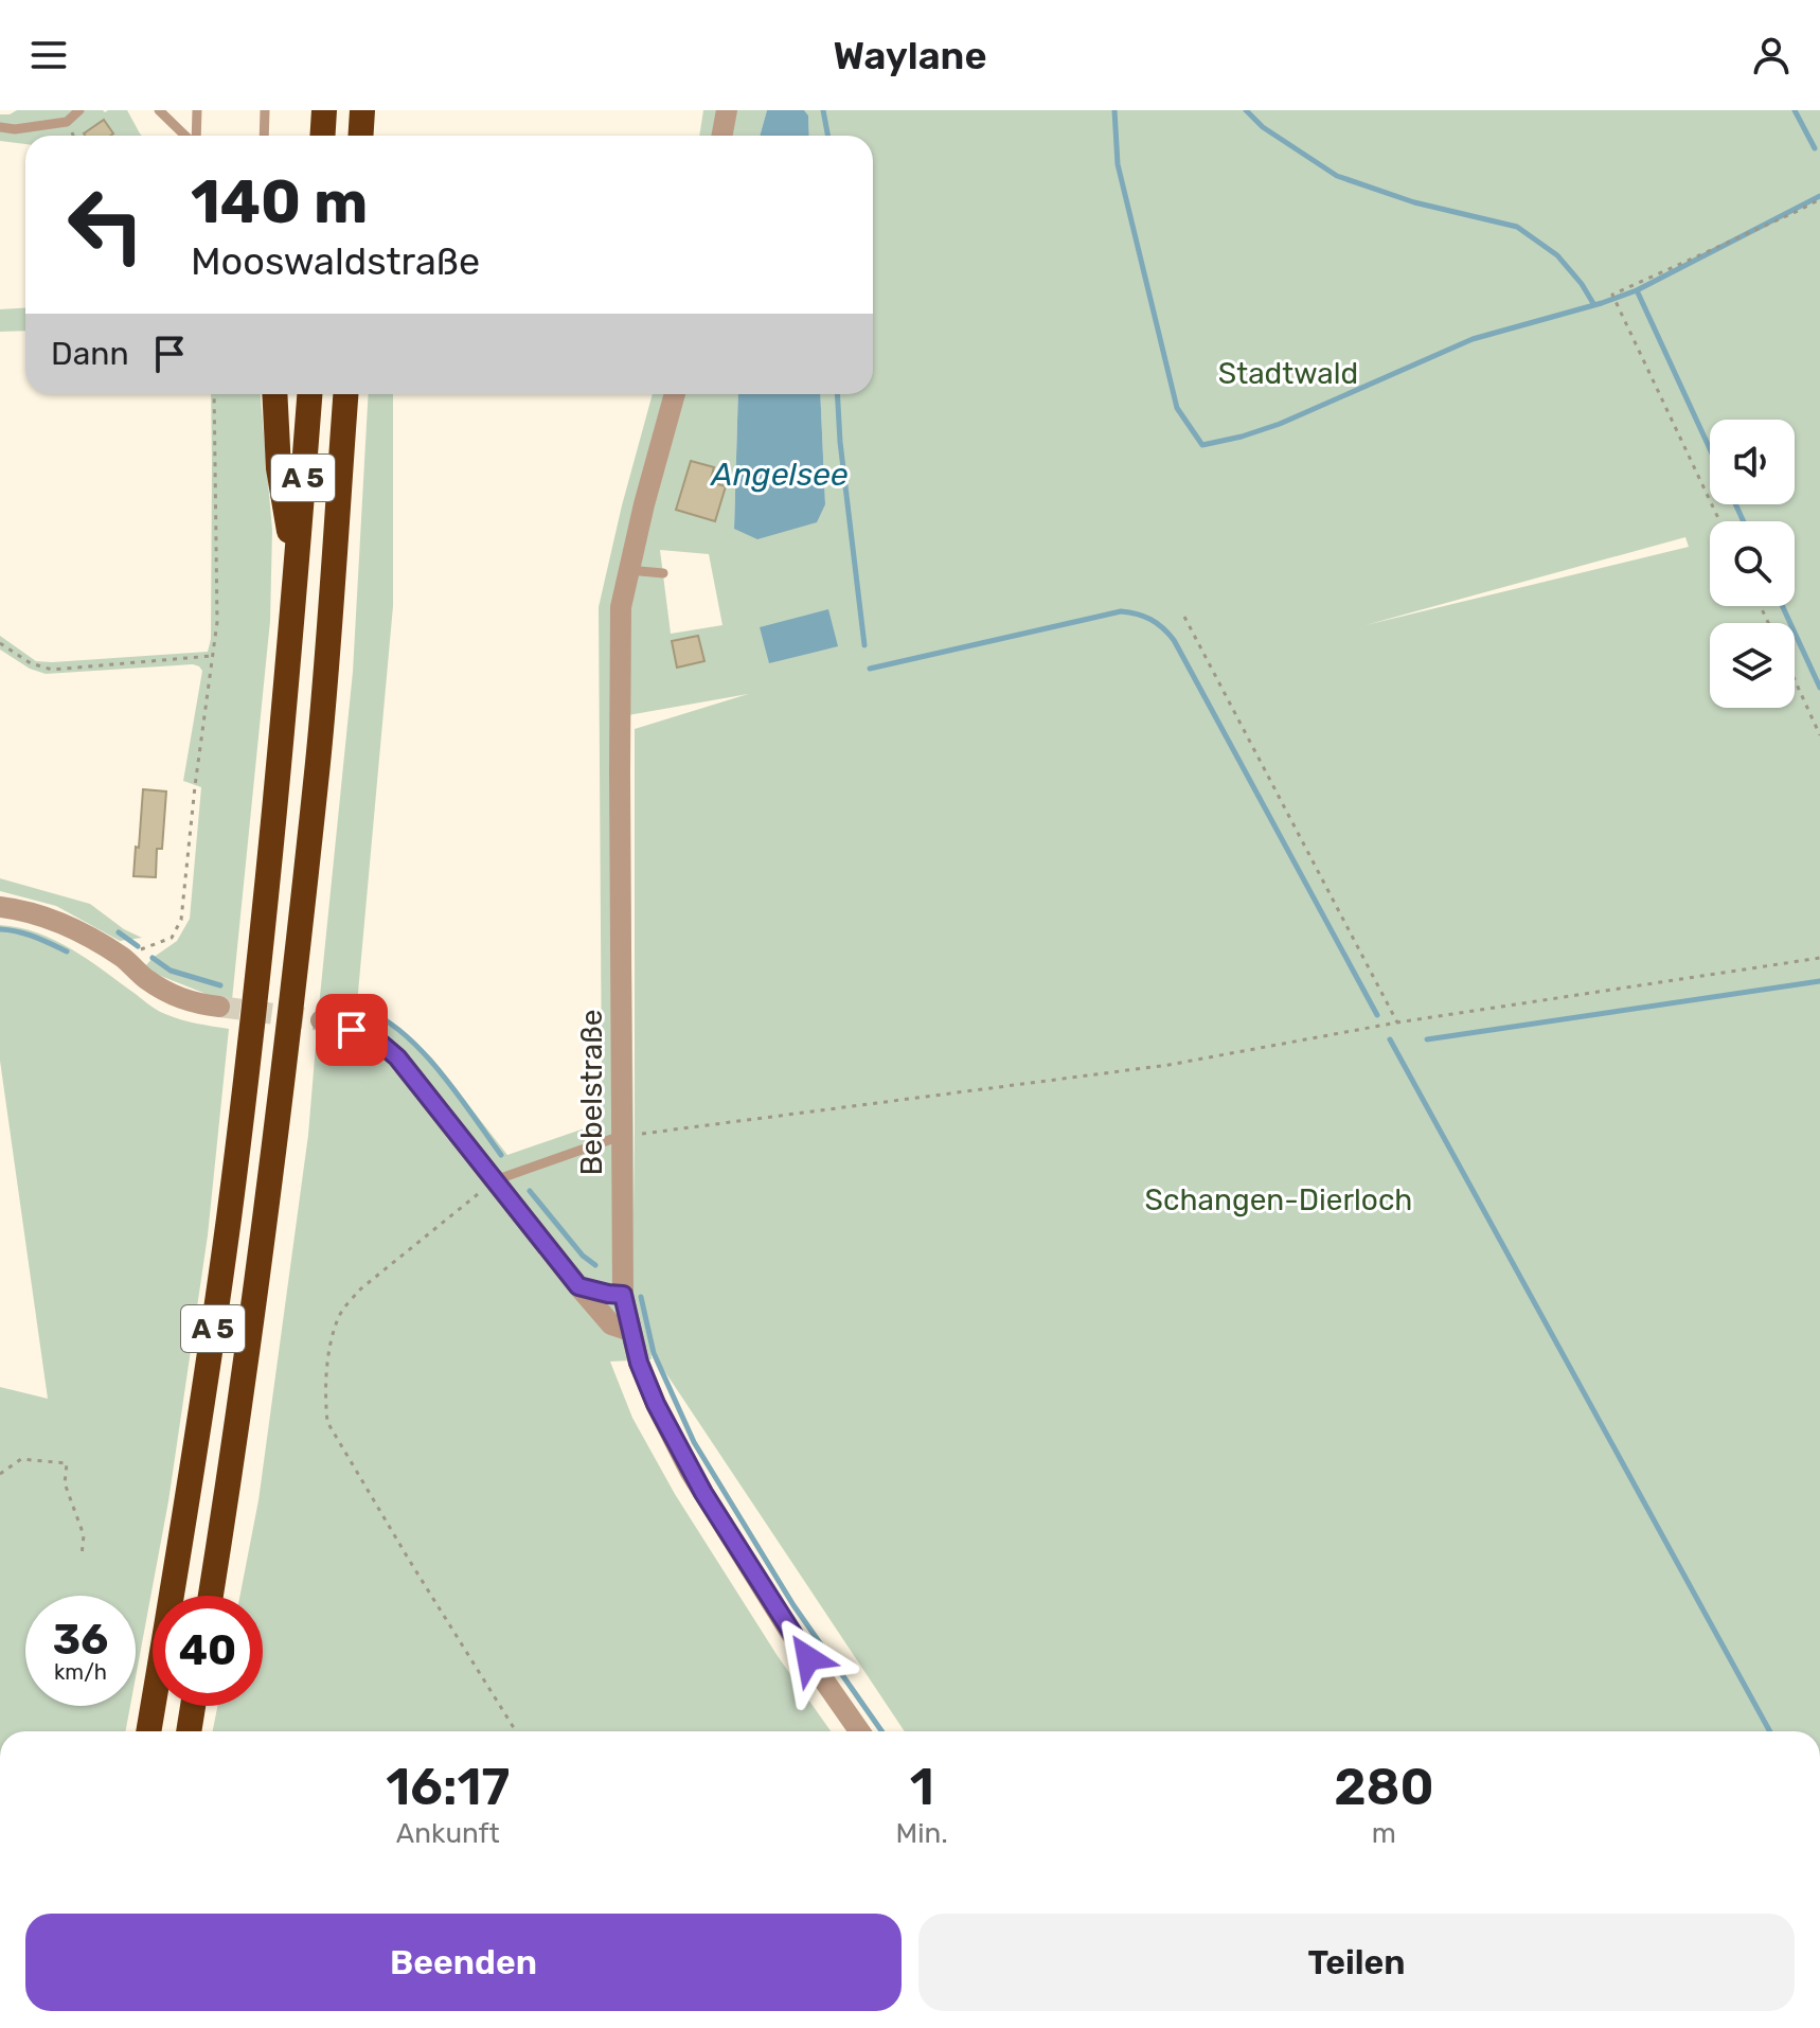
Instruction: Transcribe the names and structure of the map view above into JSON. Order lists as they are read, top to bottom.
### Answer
{
  "streets": {
    "highway": ["A 5"],
    "street": ["Bebelstraße"]
  },
  "water": ["Angelsee"],
  "parks": ["Stadtwald", "Schangen-Dierloch"],
  "page": {
    "header": "Waylane",
    "turn": ["140 m", "Mooswaldstraße"],
    "then": "Dann",
    "speed": "36 km/h",
    "limit": "40",
    "eta": [
      "16:17",
      "Ankunft",
      "1",
      "Min.",
      "280",
      "m"
    ],
    "buttons": ["Beenden", "Teilen"]
  }
}
